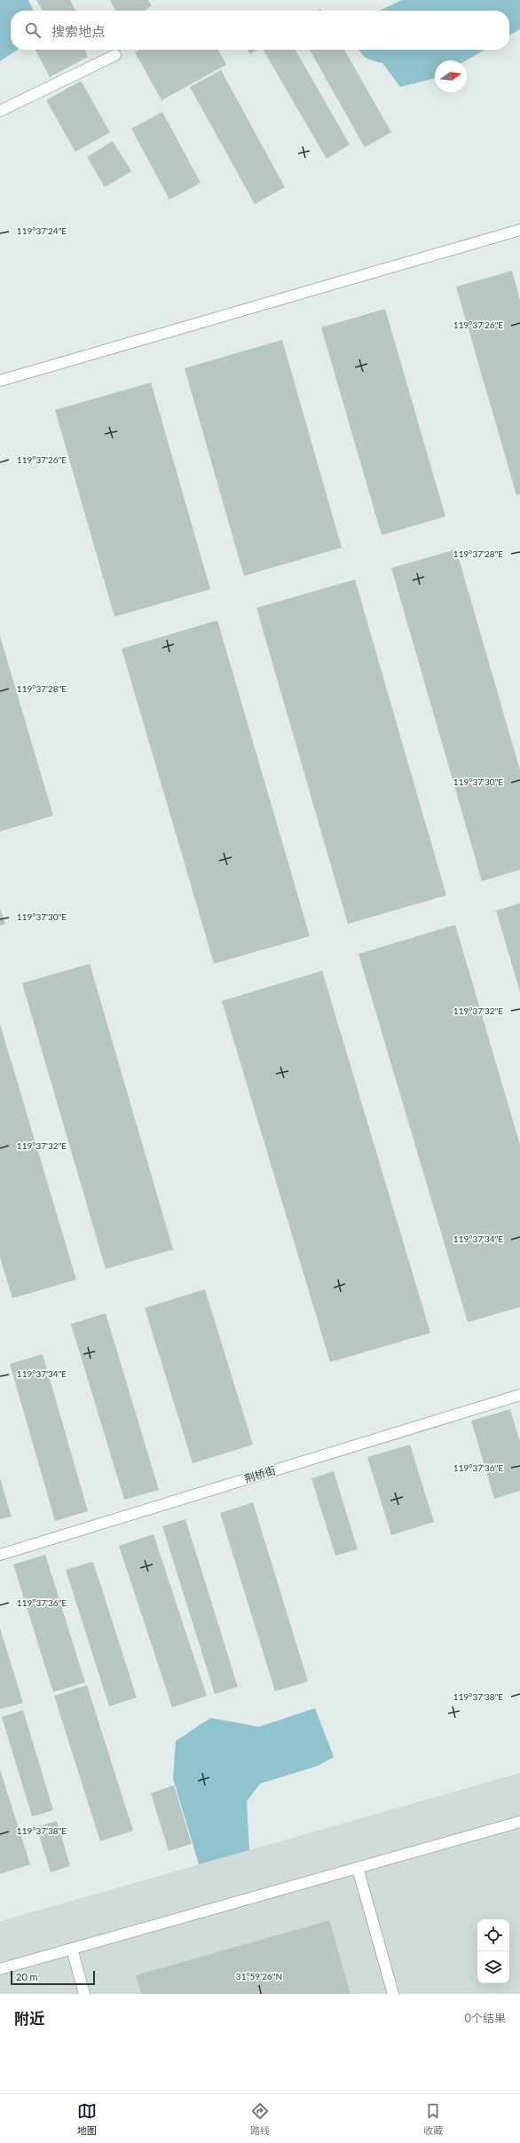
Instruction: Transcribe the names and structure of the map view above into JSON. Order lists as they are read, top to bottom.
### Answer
{
  "streets": {
    "street": ["荆桥街"]
  },
  "scale_bar": "20 m",
  "north": "right",
  "page": {
    "search": "搜索地点",
    "scale": "20 m",
    "heading": ["附近", "0个结果"],
    "nav": ["地图", "路线", "收藏"]
  },
  "coordinates": [
    "119°37'24\"E",
    "119°37'26\"E",
    "119°37'28\"E",
    "119°37'30\"E",
    "119°37'32\"E",
    "119°37'34\"E",
    "119°37'36\"E",
    "119°37'38\"E",
    "31°59'26\"N"
  ]
}
